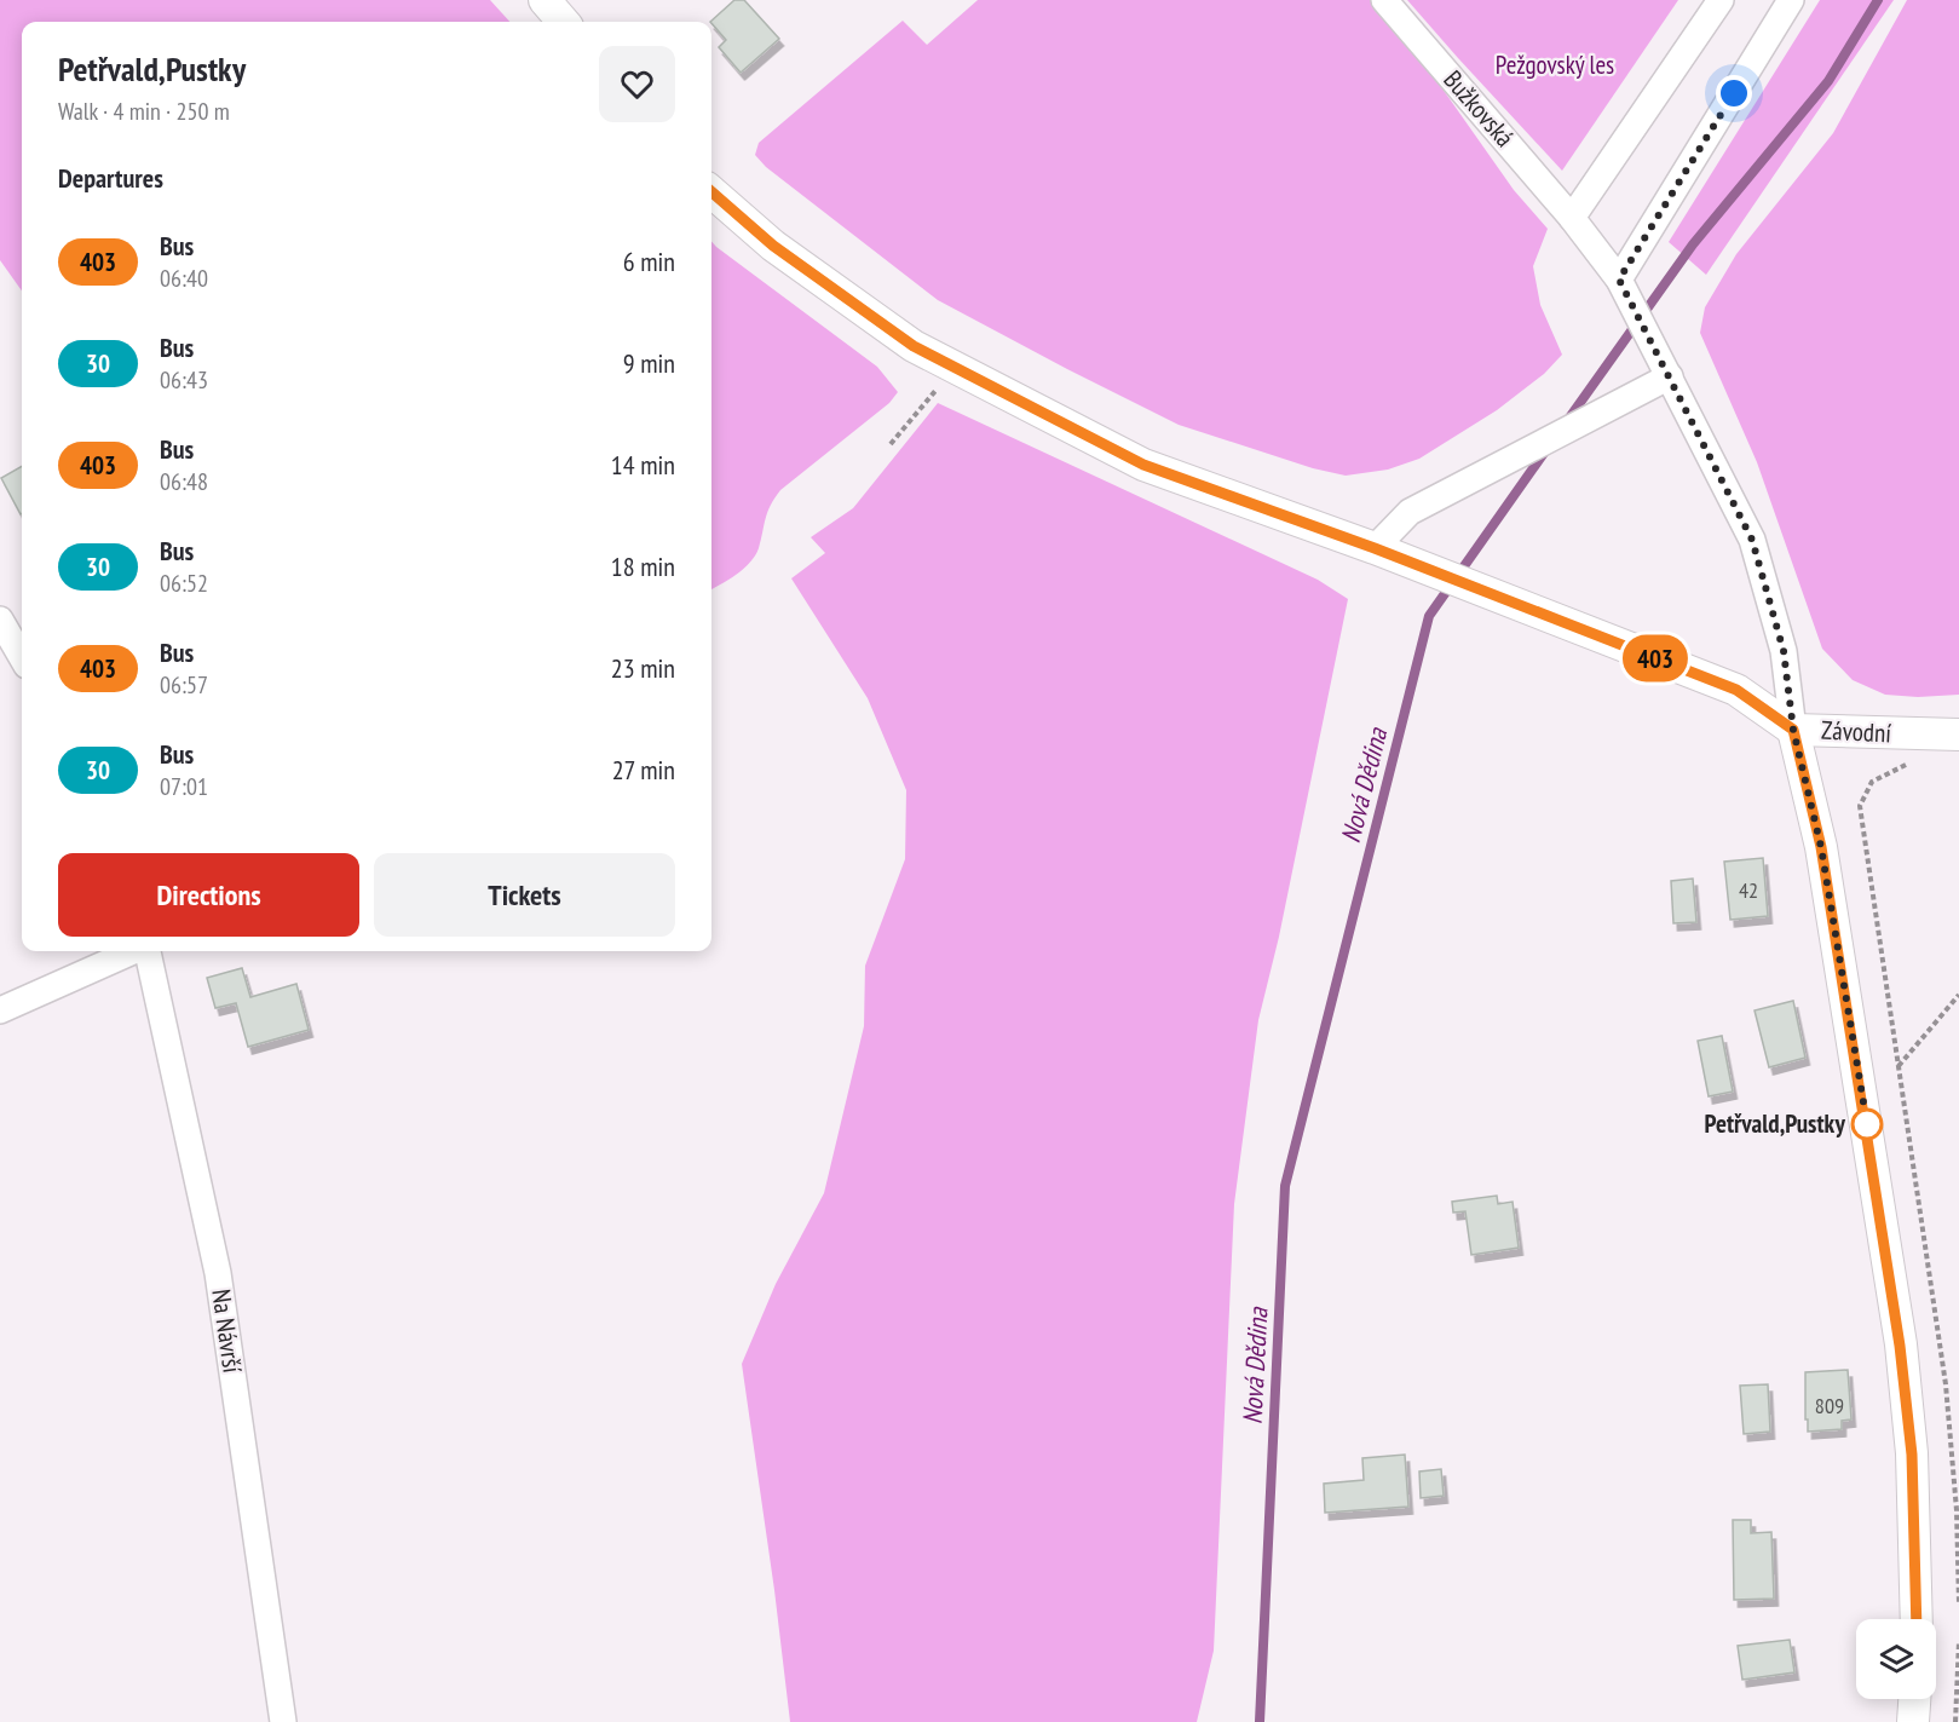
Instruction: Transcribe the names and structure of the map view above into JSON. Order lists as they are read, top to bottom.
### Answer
{
  "streets": {
    "street": ["Bužkovská", "Závodní", "Na Návrší"]
  },
  "crossings": [
    ["Bužkovská", "Závodní"]
  ],
  "water": ["Nová Dědina"],
  "parks": ["Pežgovský les"],
  "places": ["Petřvald,Pustky"],
  "lines": ["bus line 403"],
  "house_numbers": ["42", "809"],
  "page": {
    "on_map": "403",
    "heading": [
      ["Petřvald,Pustky", "Walk · 4 min · 250 m"],
      "Departures"
    ],
    "list": [
      {
        "mark": "403",
        "name": "Bus",
        "note": "06:40",
        "value": "6 min"
      },
      {
        "mark": "30",
        "name": "Bus",
        "note": "06:43",
        "value": "9 min"
      },
      {
        "mark": "403",
        "name": "Bus",
        "note": "06:48",
        "value": "14 min"
      },
      {
        "mark": "30",
        "name": "Bus",
        "note": "06:52",
        "value": "18 min"
      },
      {
        "mark": "403",
        "name": "Bus",
        "note": "06:57",
        "value": "23 min"
      },
      {
        "mark": "30",
        "name": "Bus",
        "note": "07:01",
        "value": "27 min"
      }
    ],
    "buttons": ["Directions", "Tickets"]
  }
}
